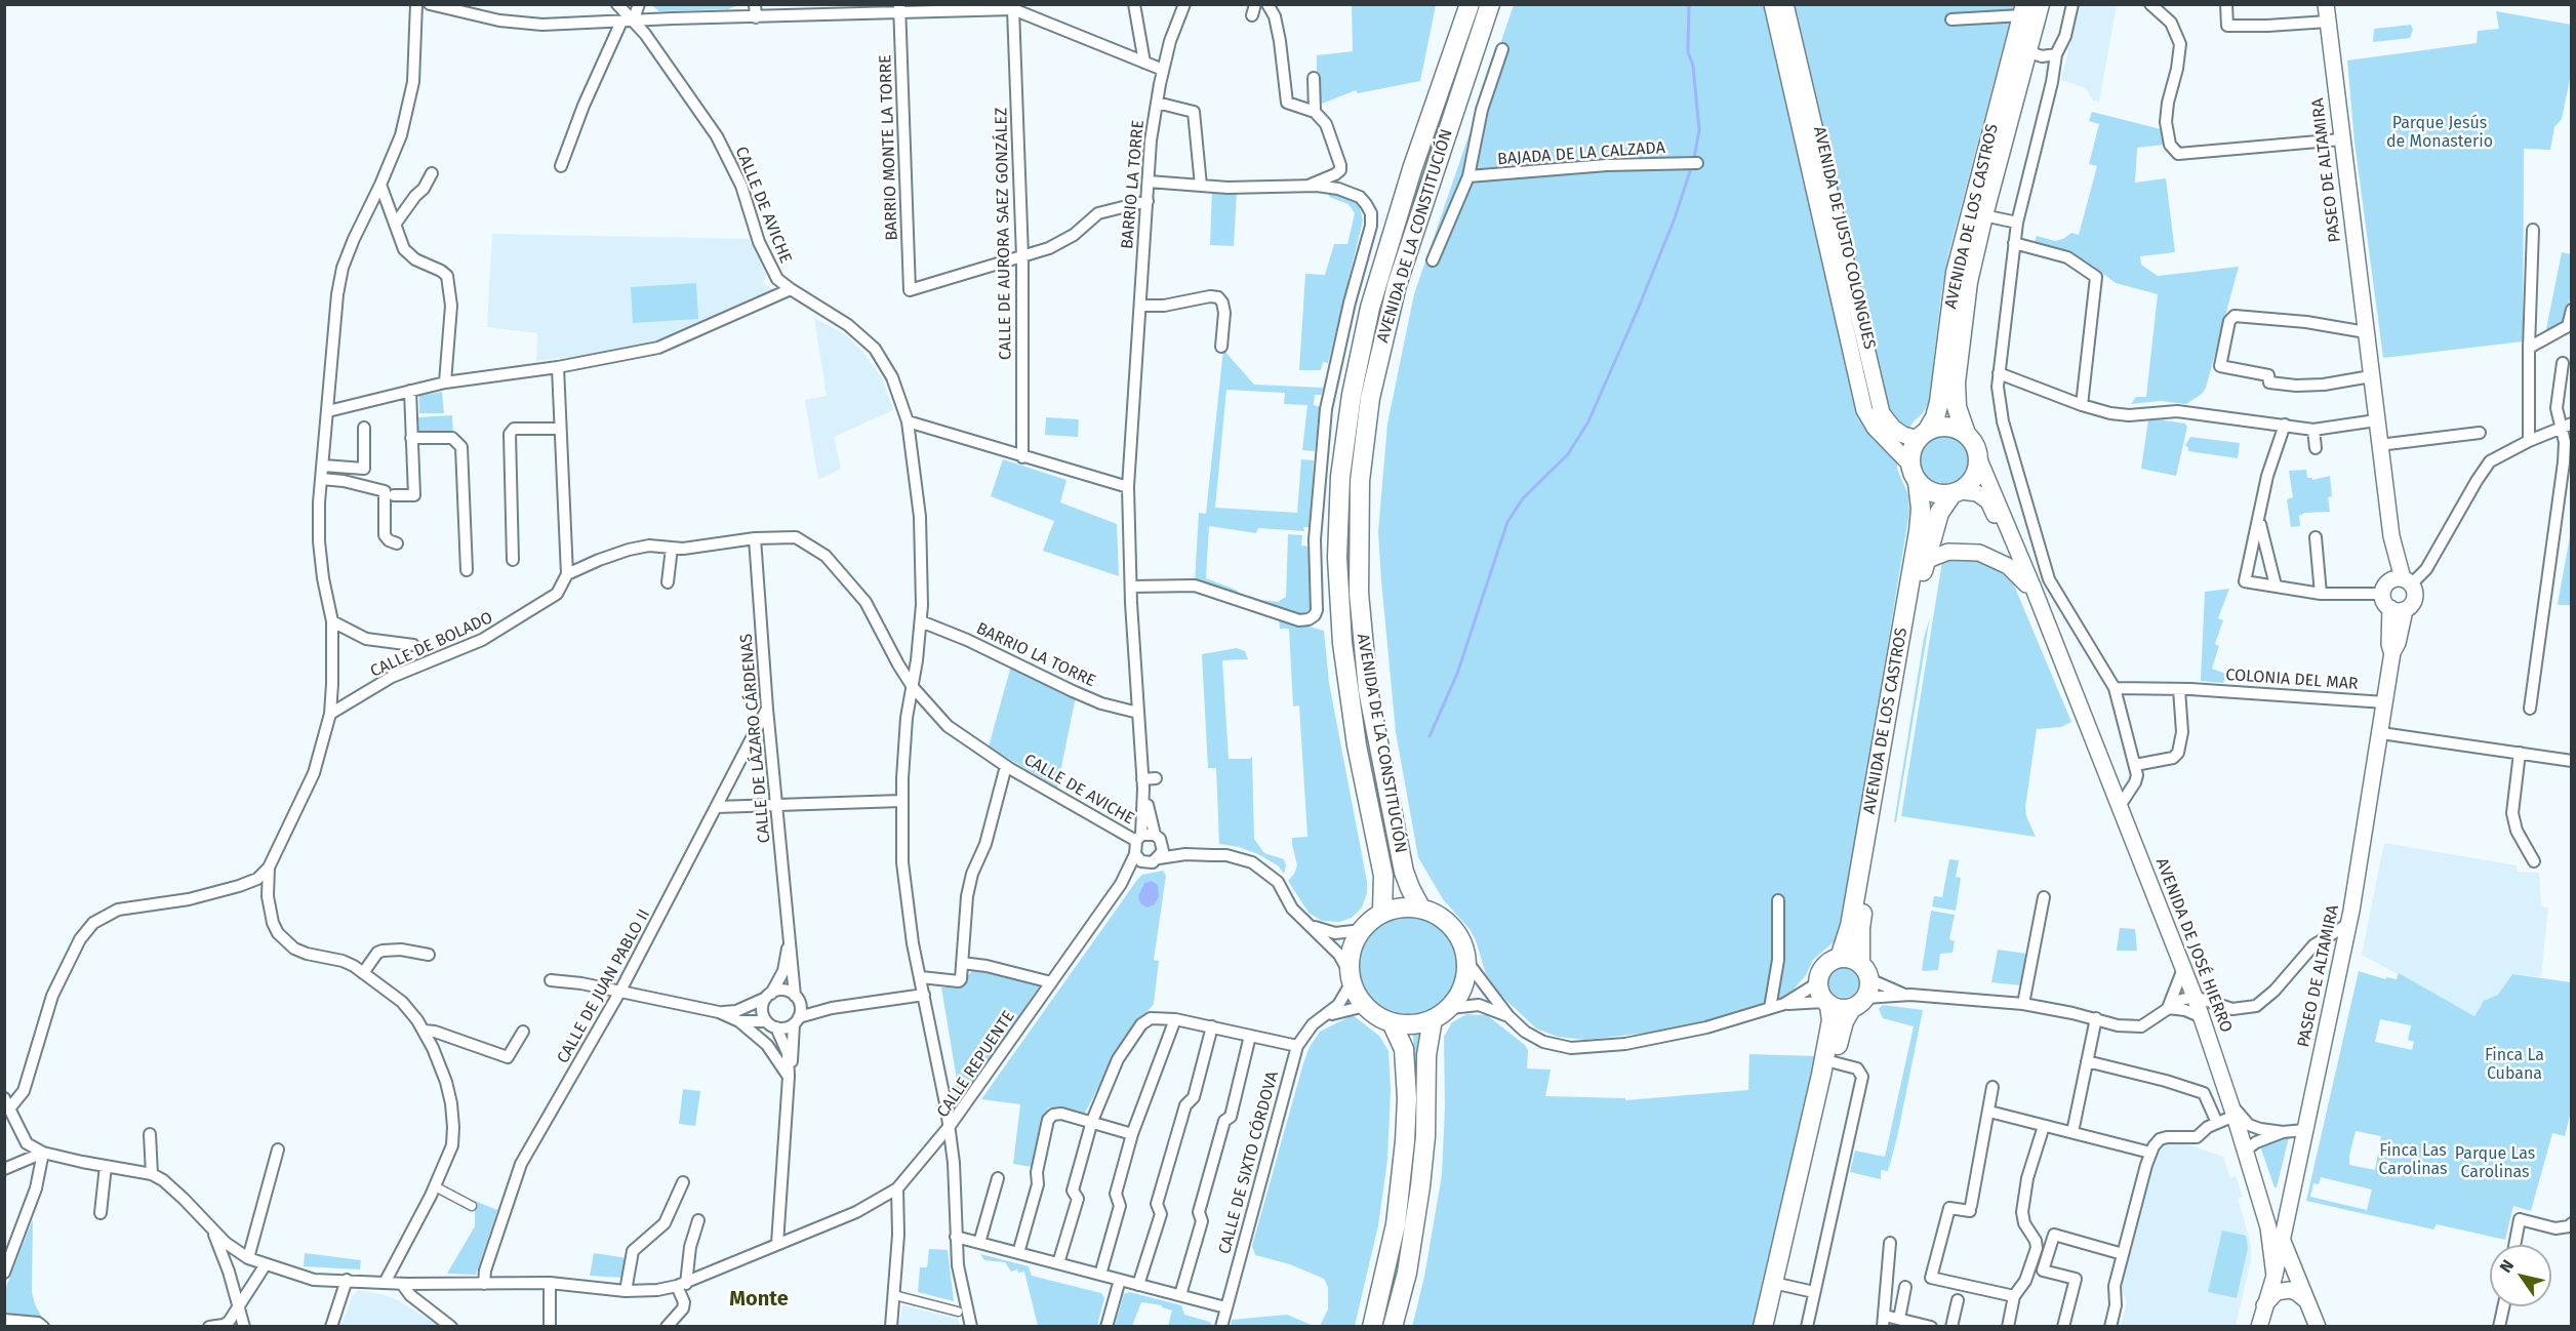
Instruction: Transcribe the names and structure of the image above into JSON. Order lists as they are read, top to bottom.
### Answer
{
  "streets": {
    "main road": [
      "PASEO DE ALTAMIRA",
      "AVENIDA DE LOS CASTROS",
      "AVENIDA DE LA CONSTITUCIÓN",
      "AVENIDA DE JUSTO COLONGUES",
      "AVENIDA DE JOSÉ HIERRO"
    ],
    "street": [
      "BARRIO MONTE LA TORRE",
      "BAJADA DE LA CALZADA",
      "BARRIO LA TORRE",
      "CALLE DE AVICHE",
      "CALLE DE AURORA SAEZ GONZÁLEZ",
      "CALLE DE BOLADO",
      "COLONIA DEL MAR",
      "CALLE DE LÁZARO CÁRDENAS",
      "CALLE DE JUAN PABLO II",
      "CALLE REPUENTE",
      "CALLE DE SIXTO CÓRDOVA"
    ]
  },
  "crossings": [
    ["BARRIO MONTE LA TORRE", "CALLE DE AURORA SAEZ GONZÁLEZ"],
    ["PASEO DE ALTAMIRA", "COLONIA DEL MAR"],
    ["PASEO DE ALTAMIRA", "AVENIDA DE JOSÉ HIERRO"],
    ["BARRIO LA TORRE", "CALLE DE AVICHE"],
    ["BARRIO LA TORRE", "CALLE REPUENTE"],
    ["CALLE DE AVICHE", "CALLE DE LÁZARO CÁRDENAS"],
    ["CALLE DE AVICHE", "CALLE REPUENTE"],
    ["AVENIDA DE LOS CASTROS", "AVENIDA DE JUSTO COLONGUES"],
    ["AVENIDA DE LOS CASTROS", "AVENIDA DE JOSÉ HIERRO"],
    ["AVENIDA DE LA CONSTITUCIÓN", "CALLE DE SIXTO CÓRDOVA"],
    ["AVENIDA DE JUSTO COLONGUES", "AVENIDA DE JOSÉ HIERRO"],
    ["CALLE DE LÁZARO CÁRDENAS", "CALLE DE JUAN PABLO II"]
  ],
  "districts": ["Monte"],
  "parks": [
    "Parque Jesús de Monasterio",
    "Finca La Cubana",
    "Finca Las Carolinas",
    "Parque Las Carolinas"
  ],
  "north": "top left"
}
